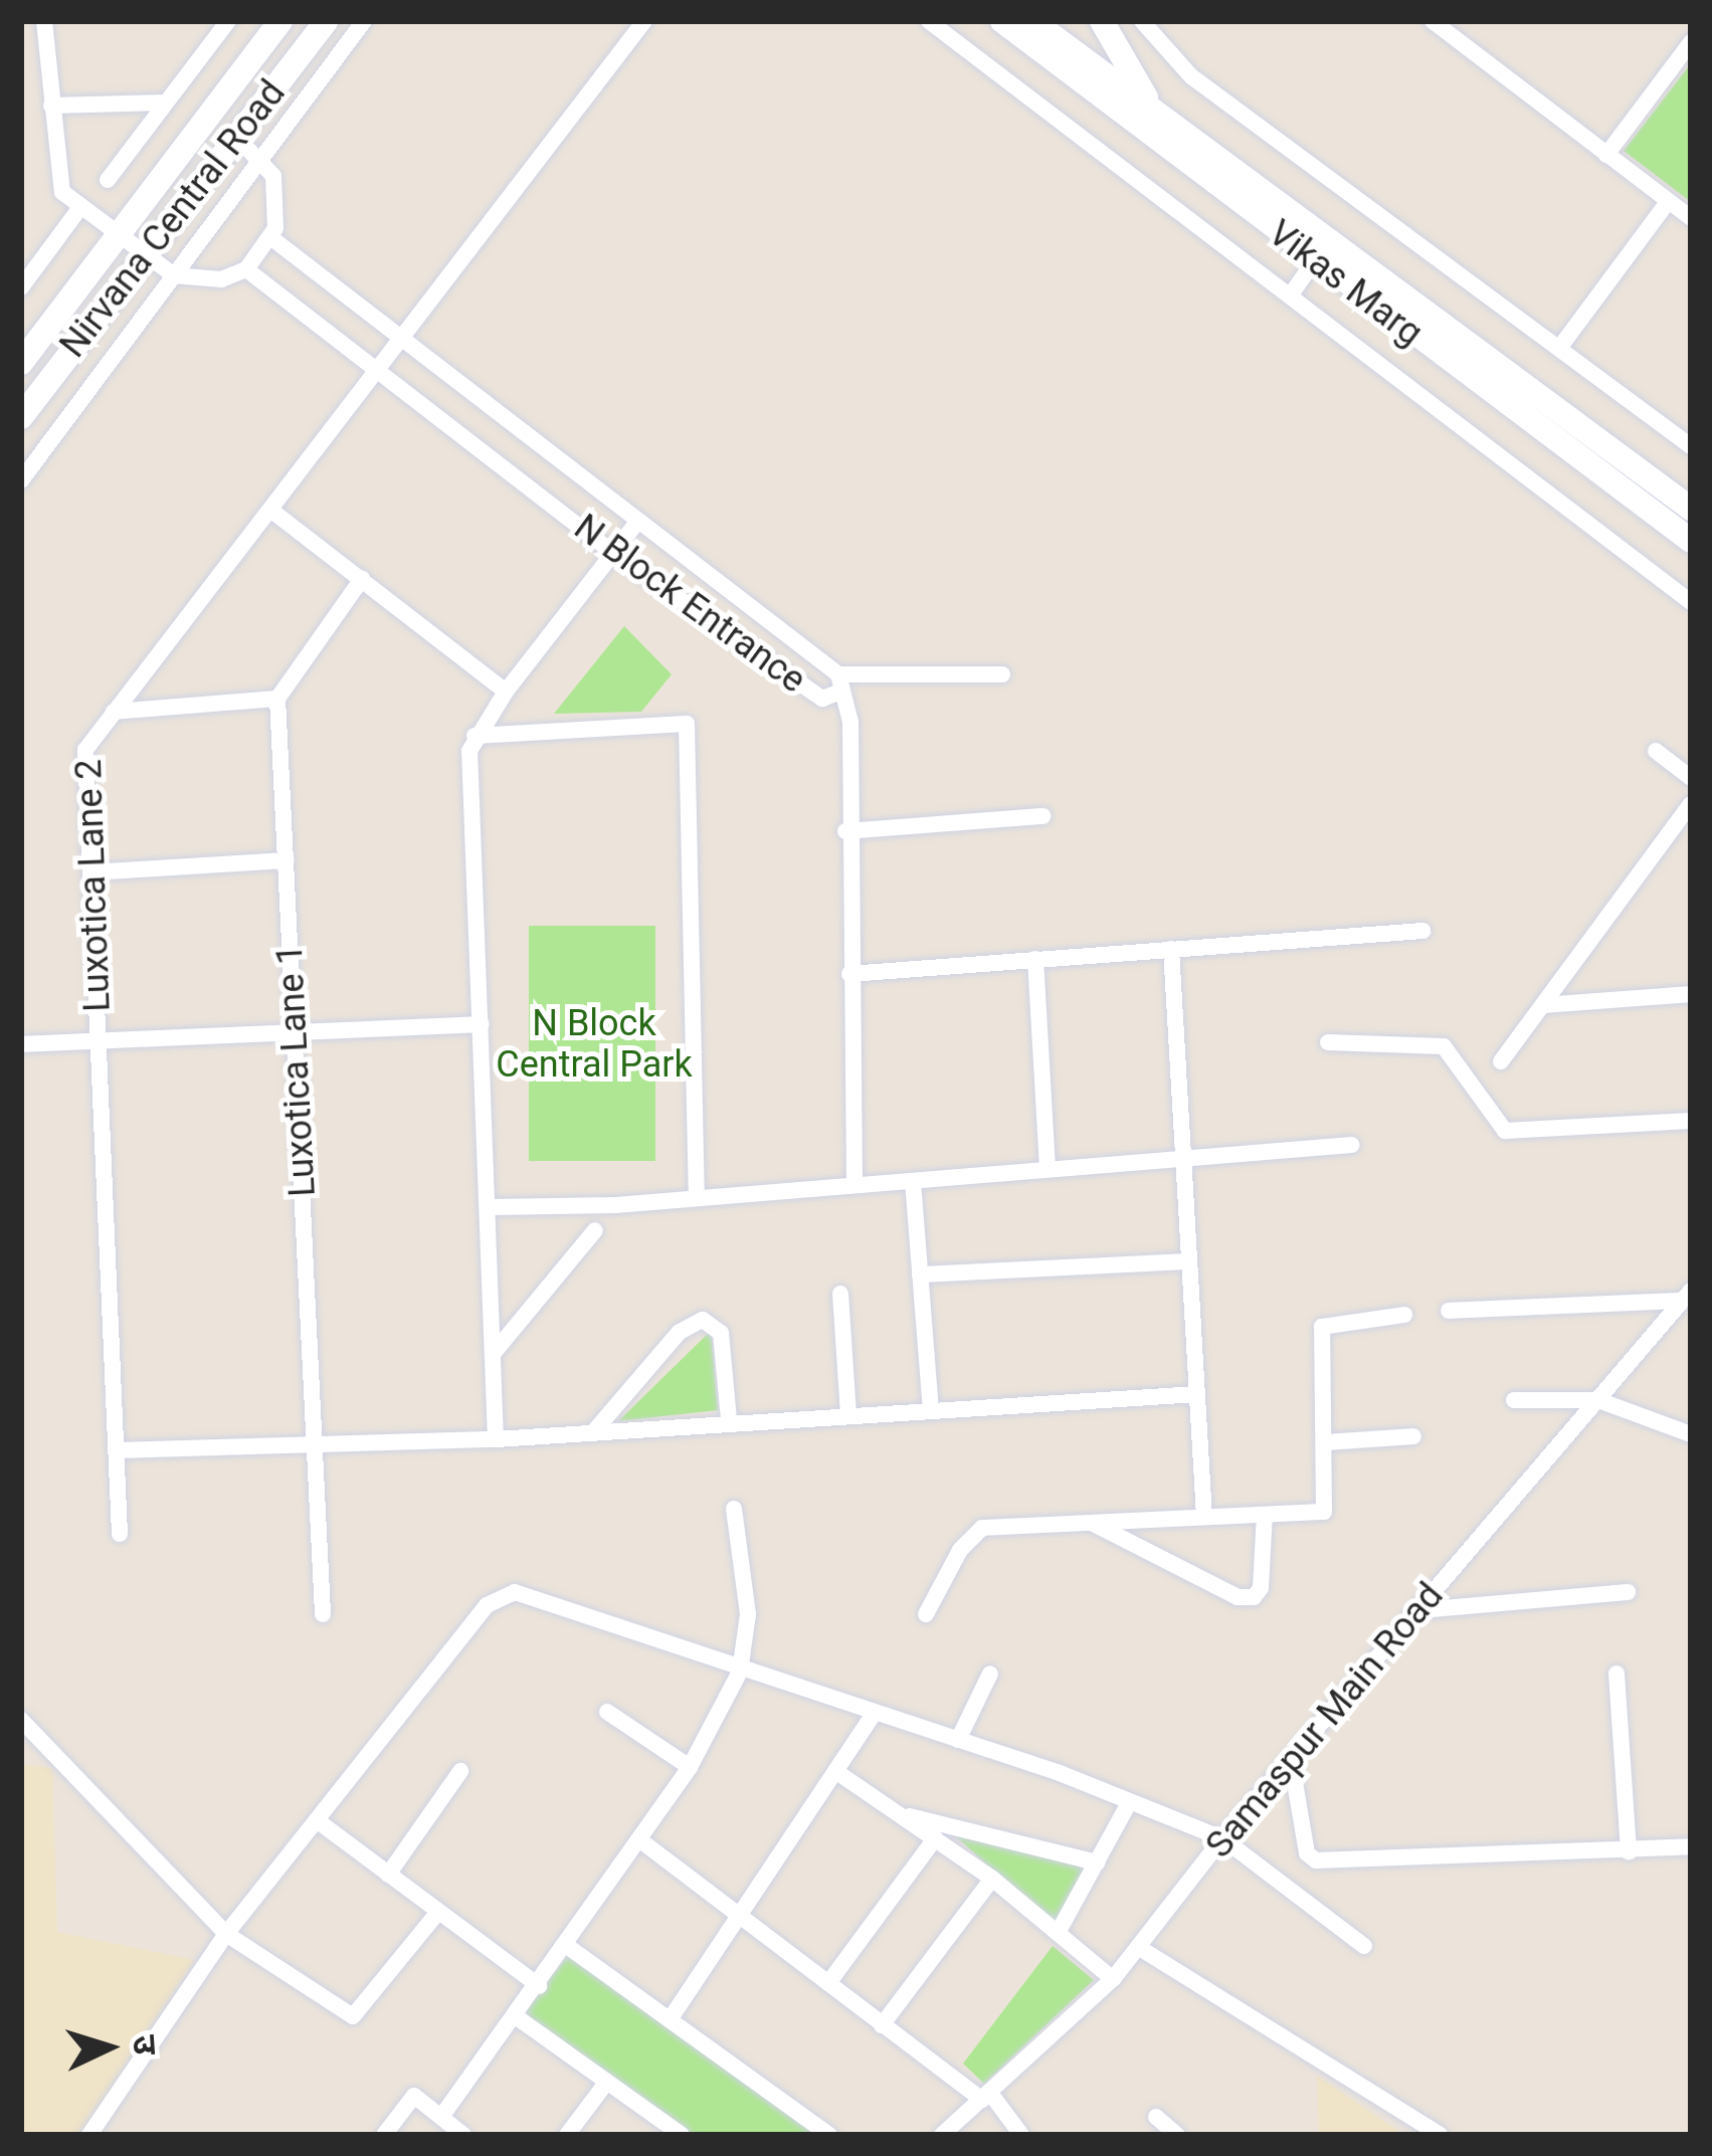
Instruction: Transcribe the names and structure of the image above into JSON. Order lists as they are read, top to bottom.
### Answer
{
  "streets": {
    "main road": ["Nirvana Central Road", "Vikas Marg"],
    "street": [
      "N Block Entrance",
      "Luxotica Lane 2",
      "Luxotica Lane 1",
      "Samaspur Main Road"
    ]
  },
  "crossings": [
    ["N Block Entrance", "Luxotica Lane 2"]
  ],
  "parks": ["N Block Central Park"],
  "north": "right"
}
